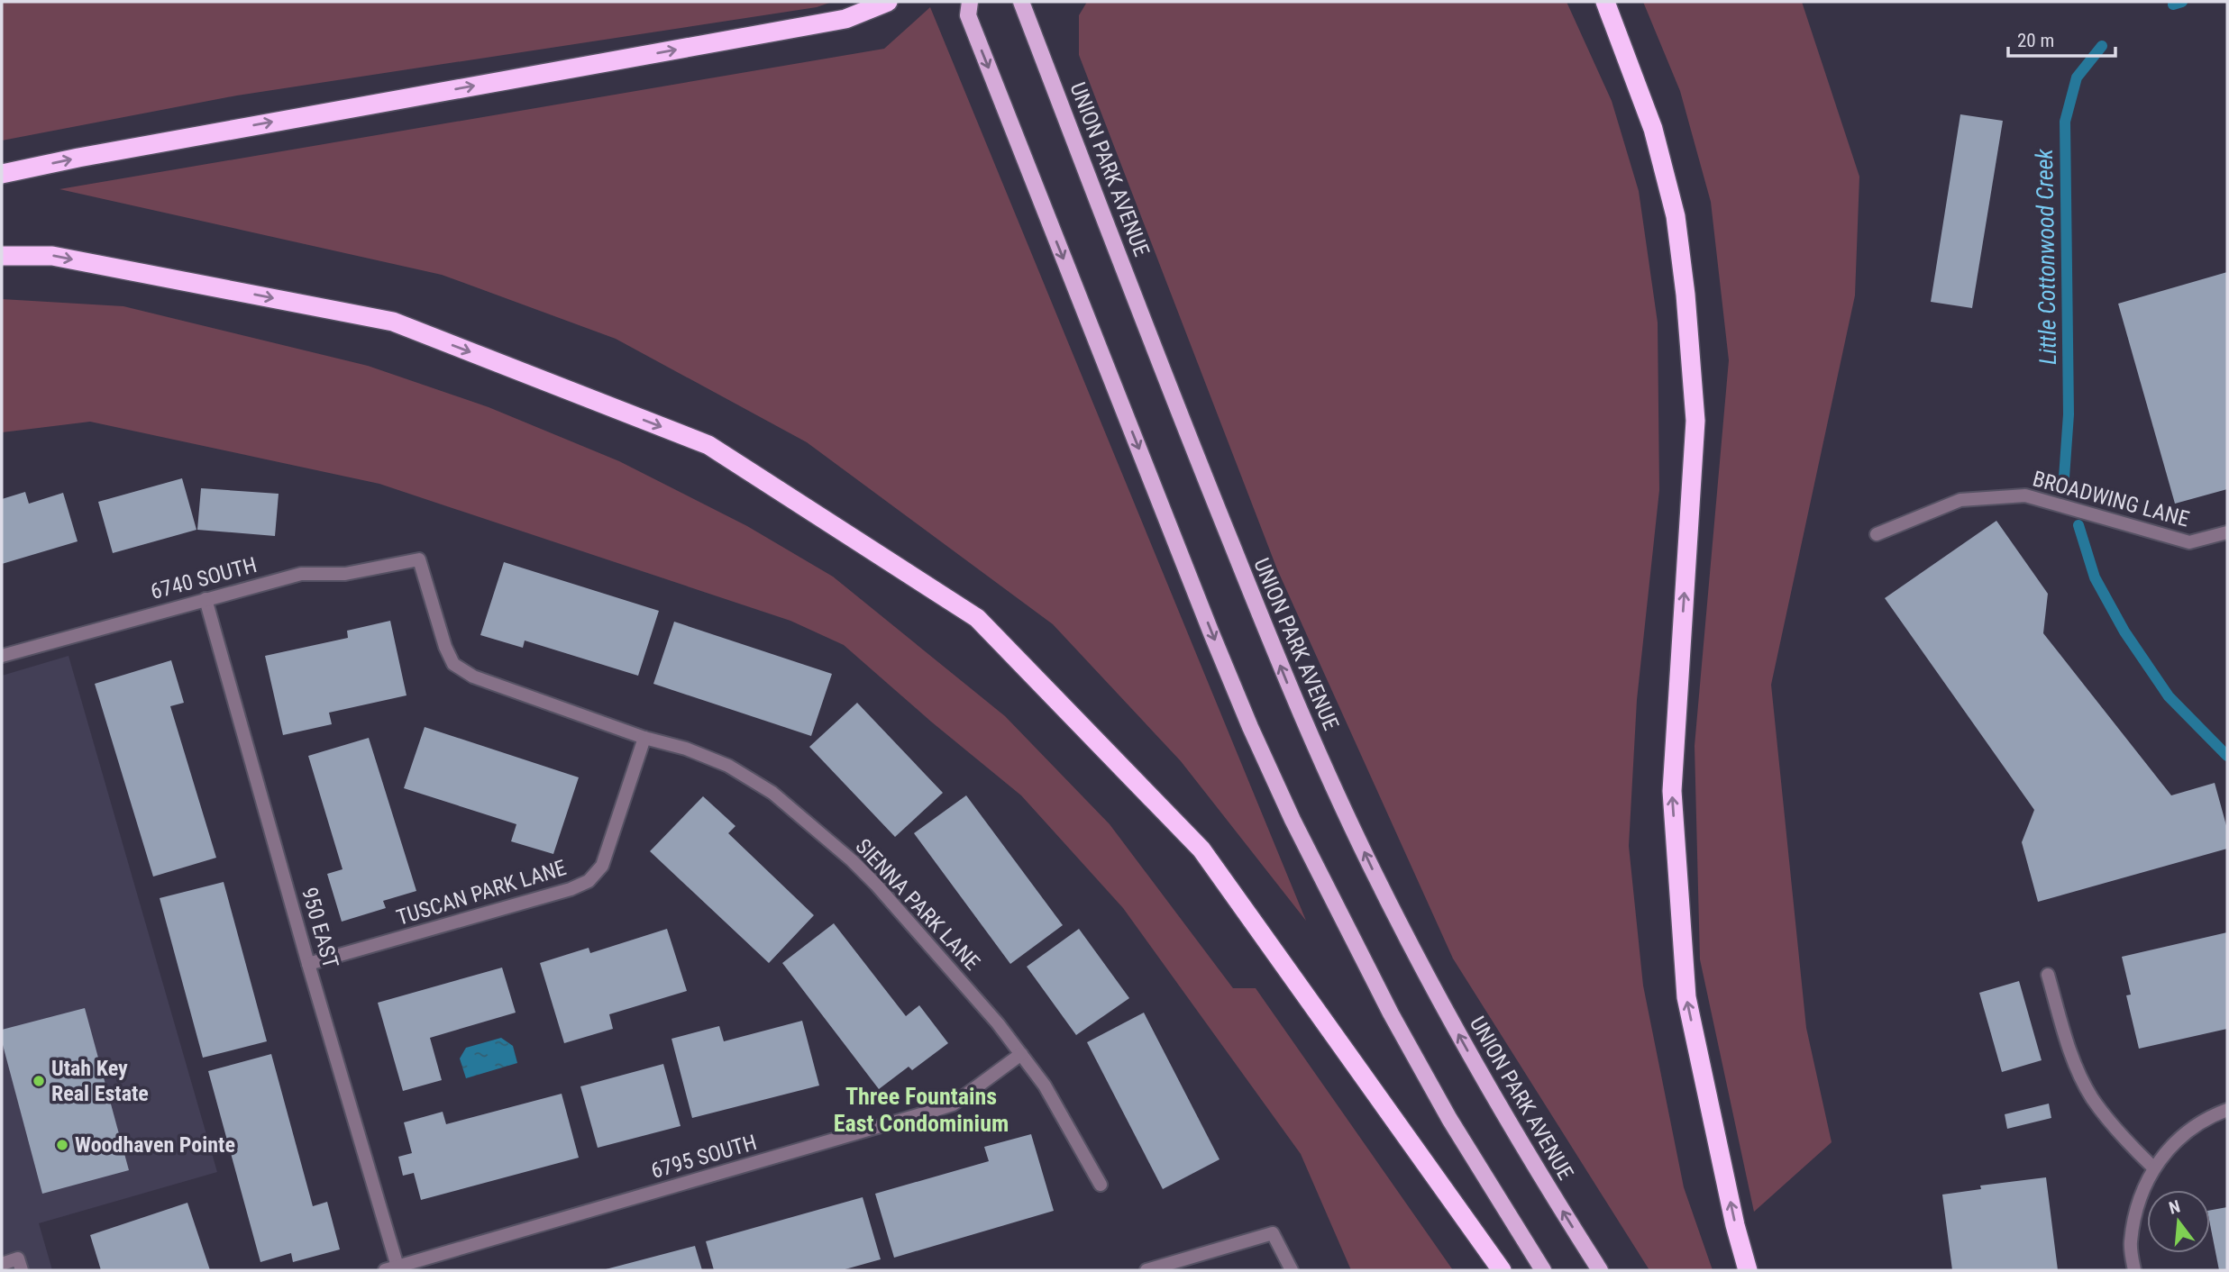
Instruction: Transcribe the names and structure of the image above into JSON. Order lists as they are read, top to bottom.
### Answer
{
  "streets": {
    "main road": ["UNION PARK AVENUE"],
    "street": [
      "BROADWING LANE",
      "6740 SOUTH",
      "TUSCAN PARK LANE",
      "SIENNA PARK LANE",
      "950 EAST",
      "6795 SOUTH"
    ]
  },
  "crossings": [
    ["6740 SOUTH", "SIENNA PARK LANE"],
    ["6740 SOUTH", "950 EAST"],
    ["TUSCAN PARK LANE", "SIENNA PARK LANE"],
    ["TUSCAN PARK LANE", "950 EAST"],
    ["SIENNA PARK LANE", "6795 SOUTH"],
    ["950 EAST", "6795 SOUTH"]
  ],
  "districts": ["Three Fountains East Condominium"],
  "water": ["Little Cottonwood Creek"],
  "places": ["Utah Key Real Estate", "Woodhaven Pointe"],
  "scale_bar": "20 m",
  "north": "top"
}
